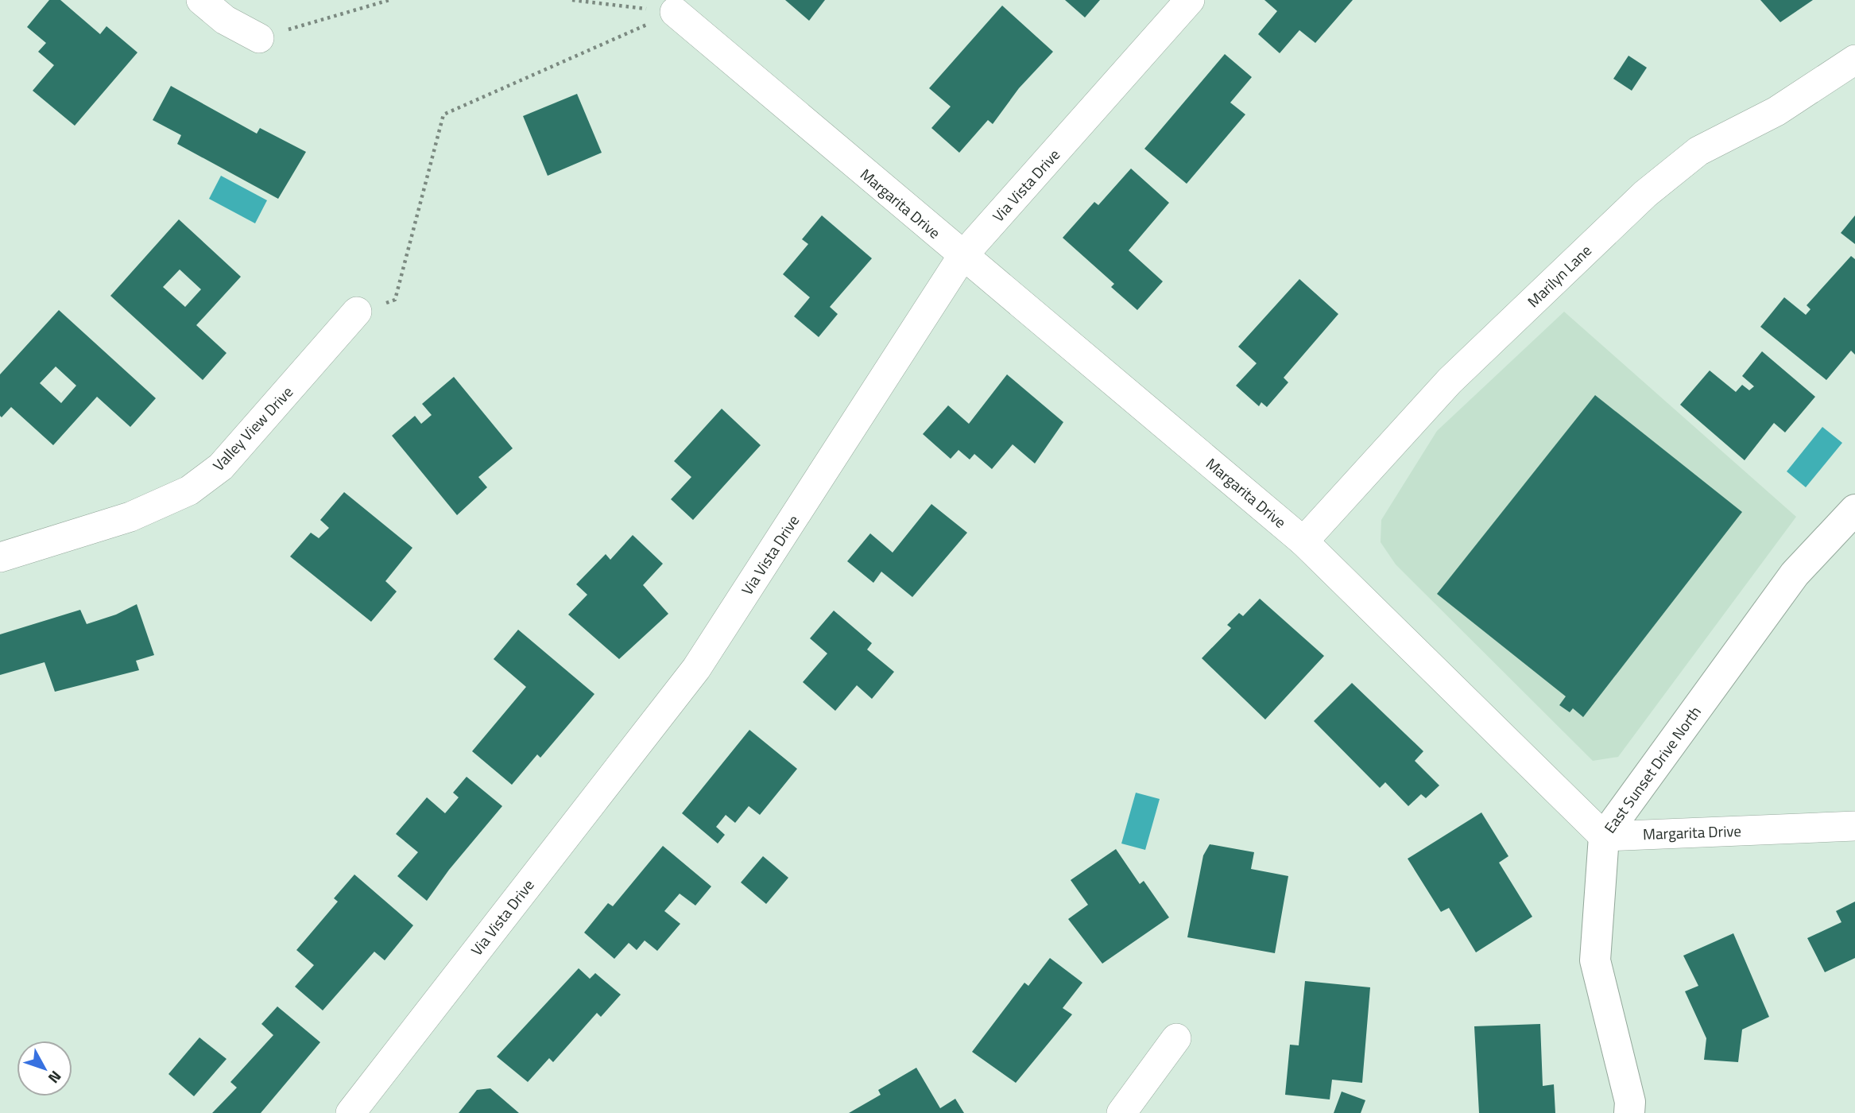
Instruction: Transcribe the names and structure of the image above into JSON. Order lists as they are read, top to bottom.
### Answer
{
  "streets": {
    "street": [
      "Via Vista Drive",
      "Margarita Drive",
      "Marilyn Lane",
      "Valley View Drive",
      "East Sunset Drive North"
    ]
  },
  "crossings": [
    ["Via Vista Drive", "Margarita Drive"],
    ["Margarita Drive", "Marilyn Lane"],
    ["Margarita Drive", "East Sunset Drive North"]
  ],
  "north": "bottom right"
}
